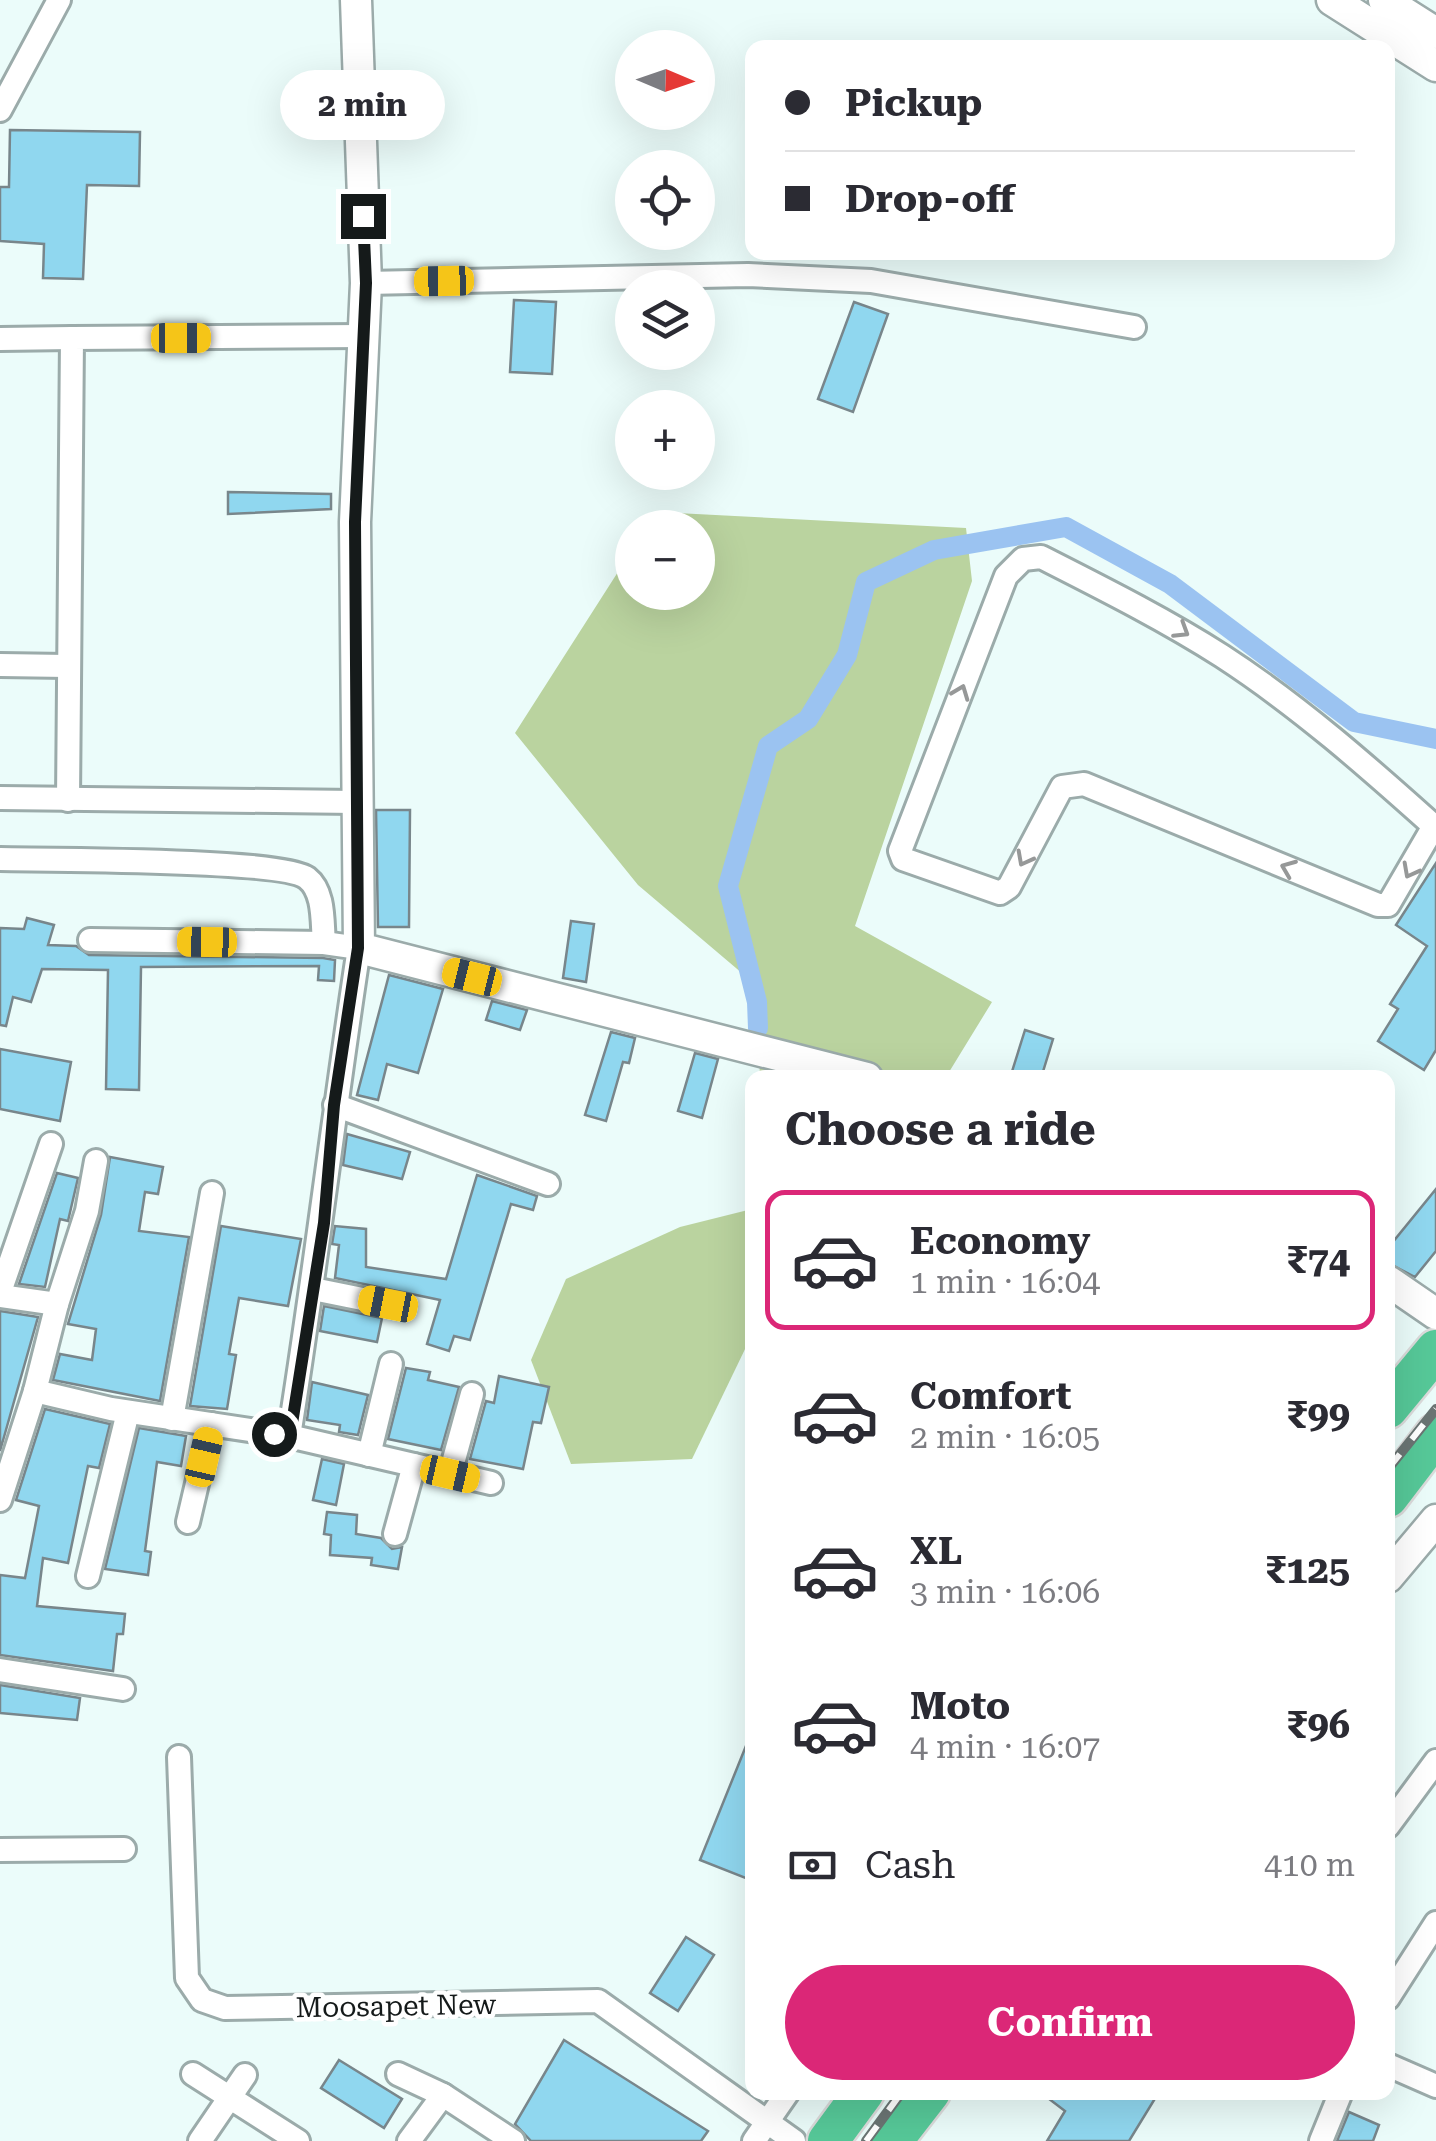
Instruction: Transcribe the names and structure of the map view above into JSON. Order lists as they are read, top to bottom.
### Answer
{
  "streets": {
    "street": ["Moosapet New"]
  },
  "north": "right",
  "page": {
    "map_buttons": ["+", "−"],
    "banner": ["Pickup", "Drop-off"],
    "bubble": "2 min",
    "heading": "Choose a ride",
    "list": [
      {
        "name": "Economy",
        "note": "1 min · 16:04",
        "value": "₹74"
      },
      {
        "name": "Comfort",
        "note": "2 min · 16:05",
        "value": "₹99"
      },
      {
        "name": "XL",
        "note": "3 min · 16:06",
        "value": "₹125"
      },
      {
        "name": "Moto",
        "note": "4 min · 16:07",
        "value": "₹96"
      }
    ],
    "pay": ["Cash", "410 m"],
    "buttons": "Confirm"
  }
}
